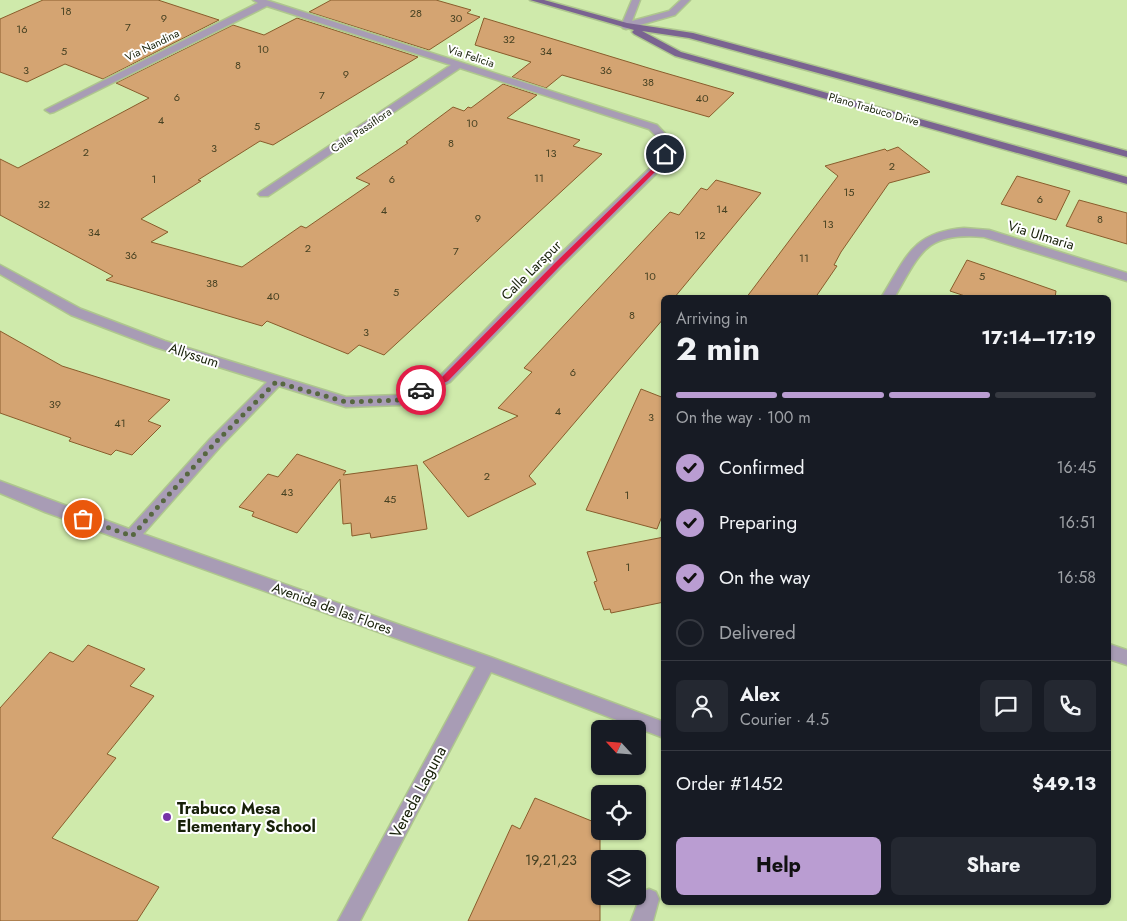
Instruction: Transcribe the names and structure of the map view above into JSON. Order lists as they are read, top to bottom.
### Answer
{
  "streets": {
    "main road": ["Plano Trabuco Drive"],
    "street": [
      "Via Nandina",
      "Via Felicia",
      "Calle Passiflora",
      "Via Ulmaria",
      "Calle Larspur",
      "Allyssum",
      "Avenida de las Flores",
      "Vereda Laguna"
    ]
  },
  "crossings": [
    ["Via Nandina", "Via Felicia"],
    ["Via Felicia", "Calle Passiflora"],
    ["Via Felicia", "Calle Larspur"],
    ["Calle Larspur", "Allyssum"],
    ["Avenida de las Flores", "Vereda Laguna"]
  ],
  "places": ["Trabuco Mesa Elementary School"],
  "house_numbers": [
    "18",
    "28",
    "9",
    "30",
    "7",
    "16",
    "32",
    "10",
    "5",
    "34",
    "8",
    "3",
    "36",
    "9",
    "38",
    "7",
    "6",
    "40",
    "4",
    "10",
    "5",
    "8",
    "3",
    "2",
    "13",
    "2",
    "11",
    "1",
    "6",
    "15",
    "6",
    "32",
    "14",
    "4",
    "9",
    "8",
    "13",
    "34",
    "12",
    "2",
    "7",
    "36",
    "11",
    "10",
    "5",
    "38",
    "5",
    "40",
    "8",
    "3",
    "6",
    "39",
    "4",
    "3",
    "41",
    "2",
    "43",
    "1",
    "45",
    "1",
    "19,21,23"
  ],
  "north": "top left",
  "page": {
    "heading": ["2 min", "Arriving in", "17:14–17:19"],
    "panel": [
      "Alex",
      "Courier · 4.5",
      "Order #1452",
      "$49.13"
    ],
    "bar": "On the way · 100 m",
    "list": [
      ["Confirmed", "16:45"],
      ["Preparing", "16:51"],
      ["On the way", "16:58"],
      "Delivered"
    ],
    "buttons": ["Help", "Share"]
  }
}
